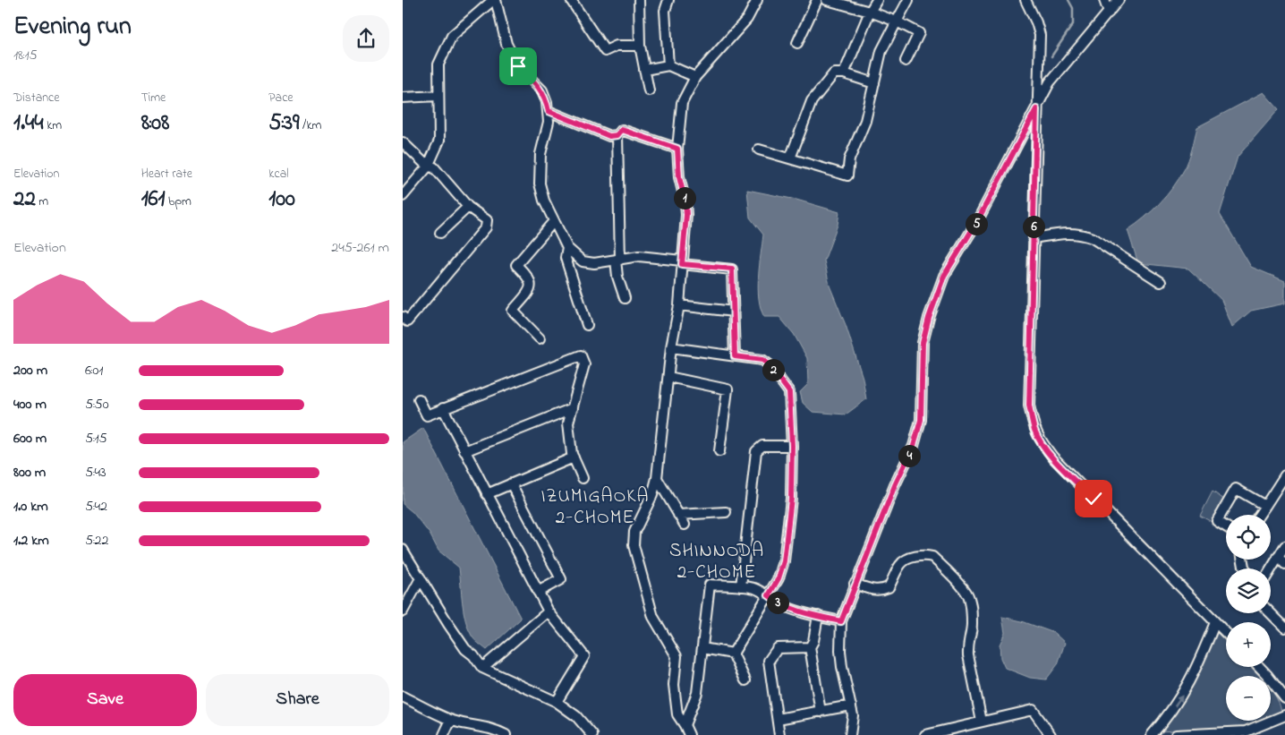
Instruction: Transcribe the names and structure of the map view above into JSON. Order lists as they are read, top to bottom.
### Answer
{
  "districts": ["IZUMIGAOKA 2-CHOME", "SHINNODA 2-CHOME"],
  "page": {
    "heading": ["Evening run", "18:15"],
    "stats": [
      ["Distance", "1.44 km"],
      ["Time", "8:08"],
      ["Pace", "5:39 /km"],
      ["Elevation", "22 m"],
      ["Heart rate", "161 bpm"],
      ["kcal", "100"]
    ],
    "pins": [
      "1",
      "5",
      "6",
      "2",
      "4",
      "3"
    ],
    "chart": ["Elevation", "245–261 m"],
    "list": [
      {
        "name": "200 m",
        "note": "6:01"
      },
      {
        "name": "400 m",
        "note": "5:50"
      },
      {
        "name": "600 m",
        "note": "5:15"
      },
      {
        "name": "800 m",
        "note": "5:43"
      },
      {
        "name": "1.0 km",
        "note": "5:42"
      },
      {
        "name": "1.2 km",
        "note": "5:22"
      }
    ],
    "map_buttons": ["+", "−"],
    "buttons": ["Save", "Share"]
  }
}
